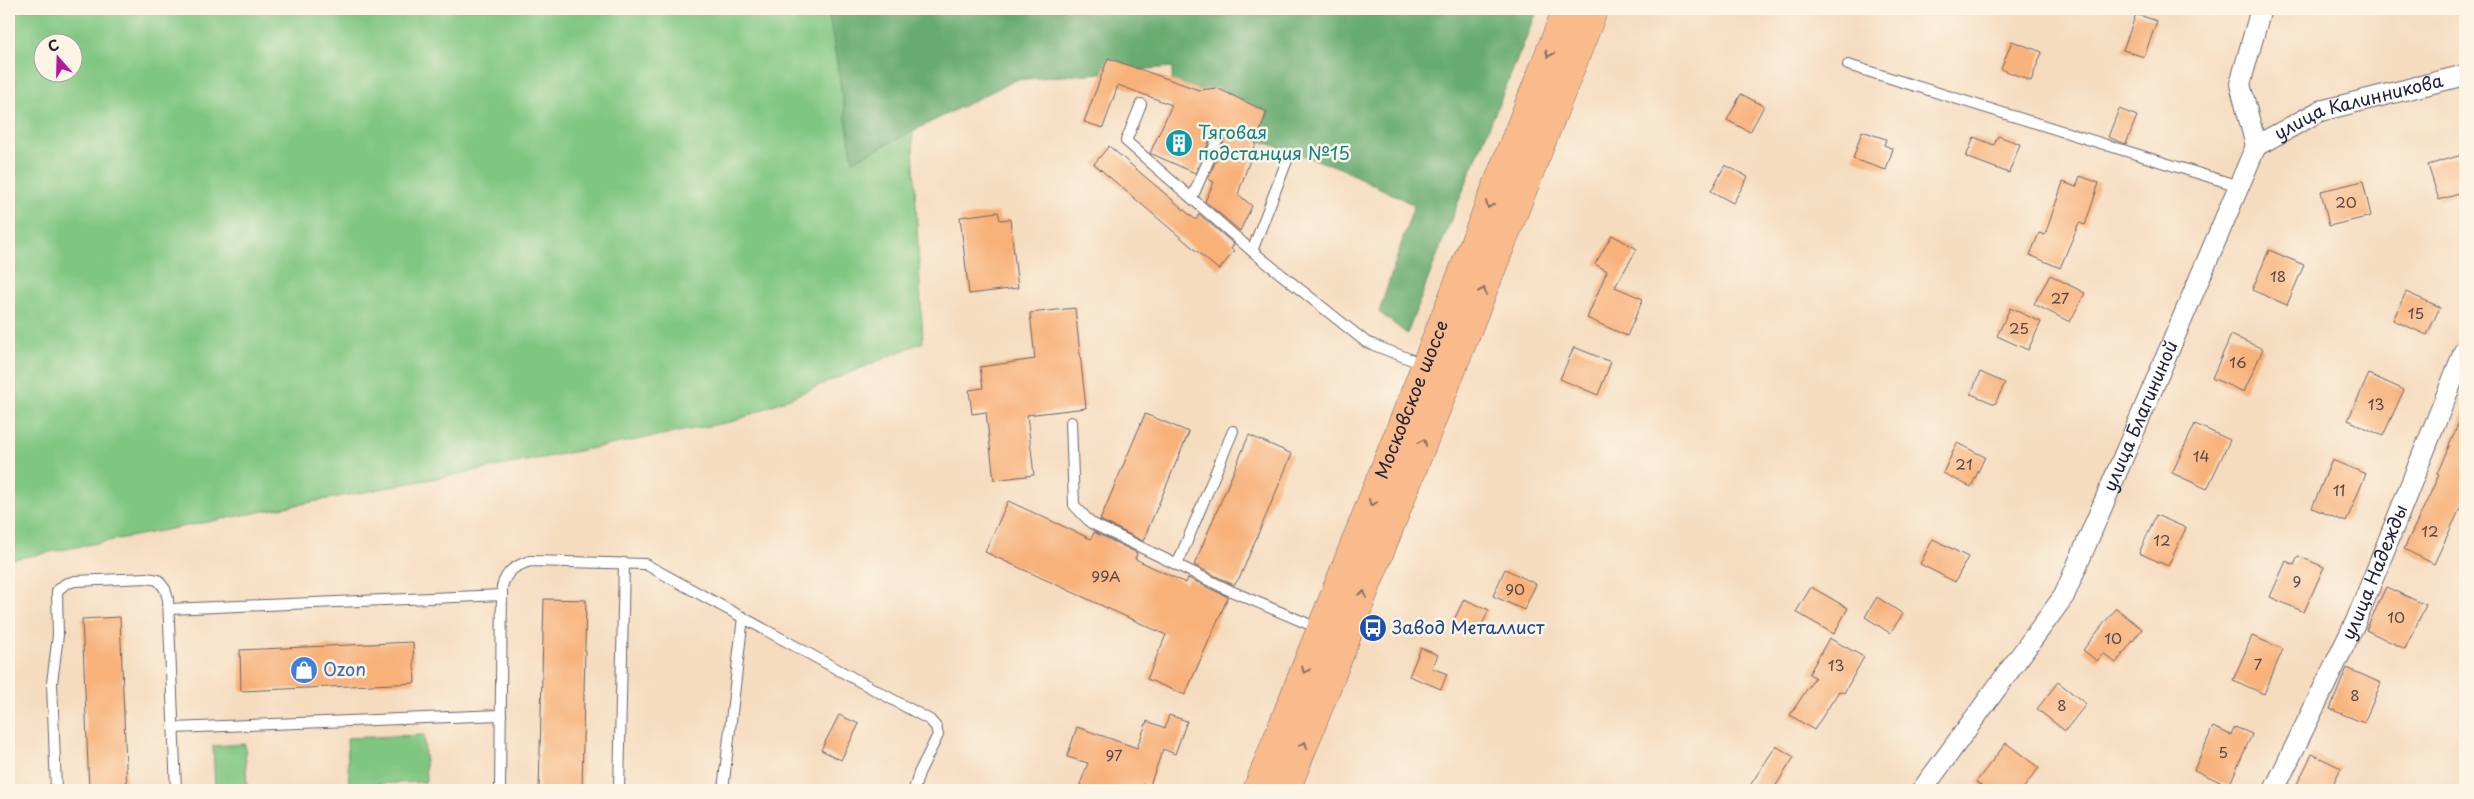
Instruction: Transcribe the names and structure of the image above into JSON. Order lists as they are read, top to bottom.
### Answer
{
  "streets": {
    "main road": ["Московское шоссе"],
    "street": ["улица Калинникова", "улица Благининой", "улица Надежды"]
  },
  "crossings": [
    ["улица Калинникова", "улица Благининой"]
  ],
  "places": {
    "building": ["Тяговая подстанция №15"],
    "bus stop": ["Завод Металлист"],
    "shop": ["Ozon"]
  },
  "house_numbers": [
    "20",
    "18",
    "27",
    "15",
    "25",
    "16",
    "13",
    "14",
    "21",
    "11",
    "12",
    "12",
    "99А",
    "9",
    "90",
    "10",
    "10",
    "7",
    "13",
    "8",
    "8",
    "5",
    "97"
  ],
  "north": "top"
}
